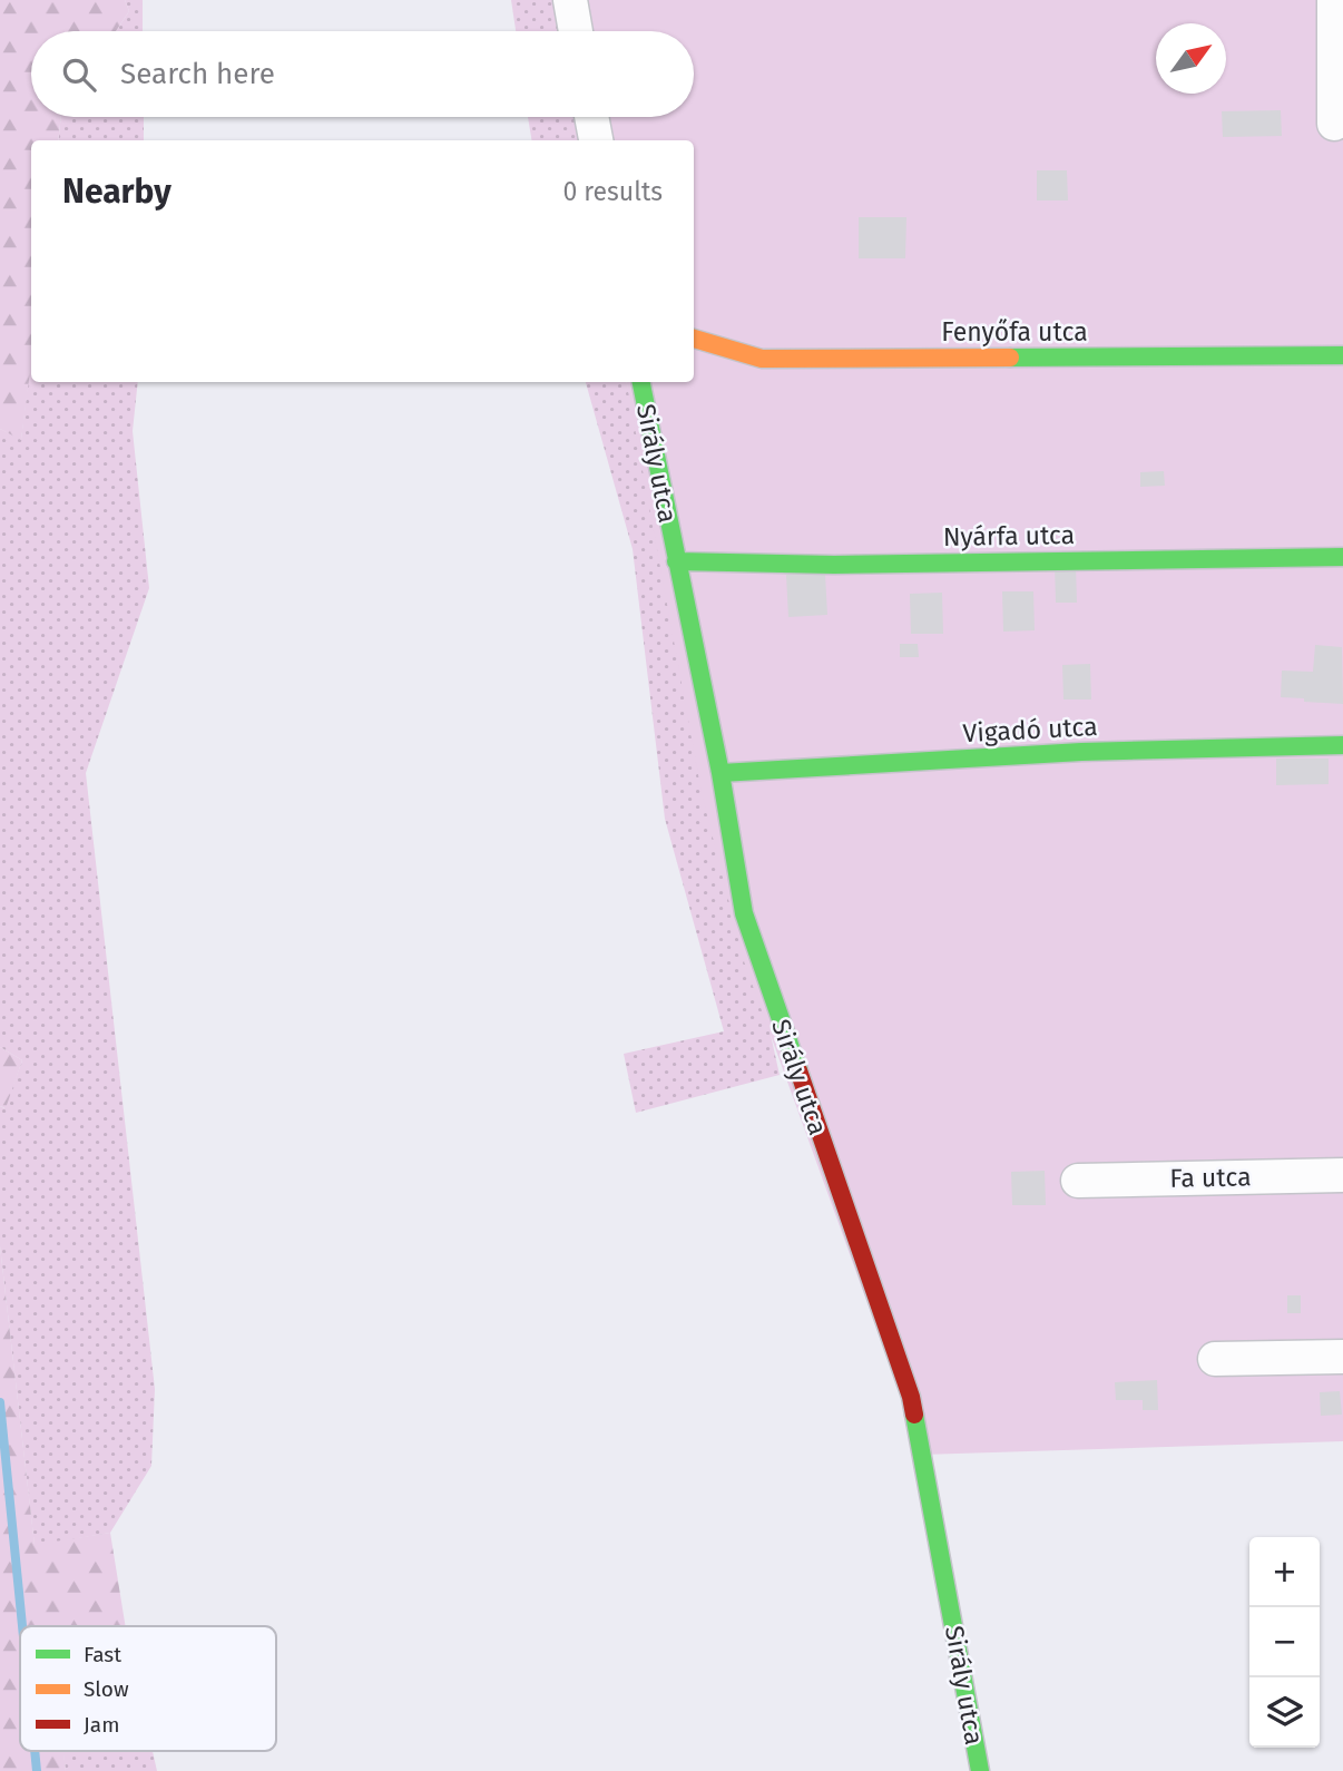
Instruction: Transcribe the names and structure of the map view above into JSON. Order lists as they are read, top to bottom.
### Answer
{
  "streets": {
    "street": [
      "Fenyőfa utca",
      "Sirály utca",
      "Nyárfa utca",
      "Vigadó utca",
      "Fa utca"
    ]
  },
  "crossings": [
    ["Sirály utca", "Nyárfa utca"],
    ["Sirály utca", "Vigadó utca"]
  ],
  "legend": ["Fast", "Slow", "Jam"],
  "north": "top right",
  "page": {
    "search": "Search here",
    "heading": ["Nearby", "0 results"],
    "map_buttons": ["+", "−"]
  }
}
